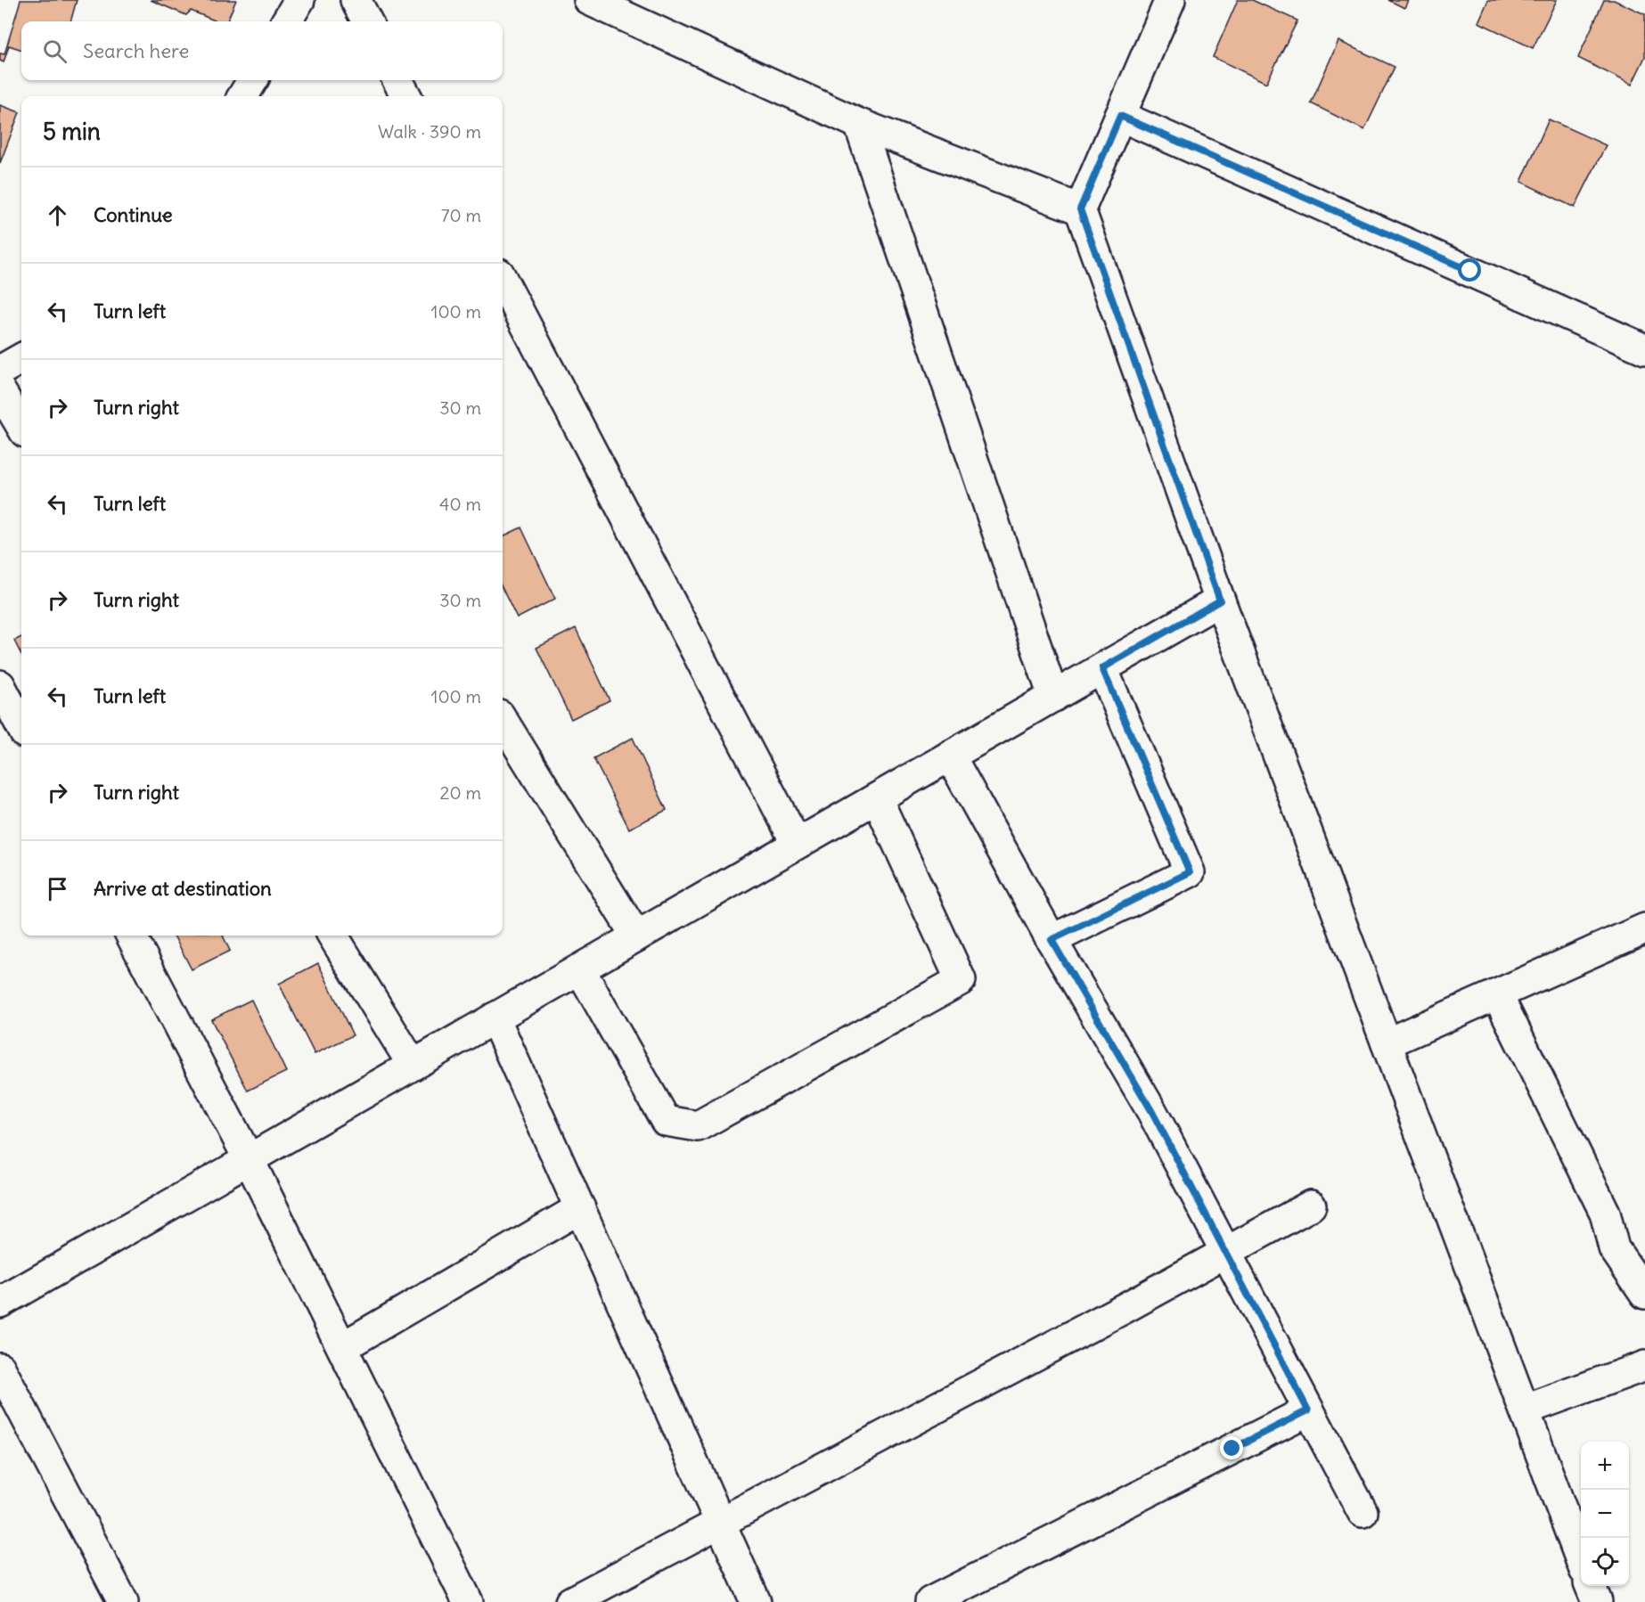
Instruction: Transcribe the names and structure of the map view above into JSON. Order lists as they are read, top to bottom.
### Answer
{
  "page": {
    "search": "Search here",
    "heading": ["5 min", "Walk · 390 m"],
    "list": [
      ["Continue", "70 m"],
      ["Turn left", "100 m"],
      ["Turn right", "30 m"],
      ["Turn left", "40 m"],
      ["Turn right", "30 m"],
      ["Turn left", "100 m"],
      ["Turn right", "20 m"],
      "Arrive at destination"
    ],
    "map_buttons": ["+", "−"]
  }
}
